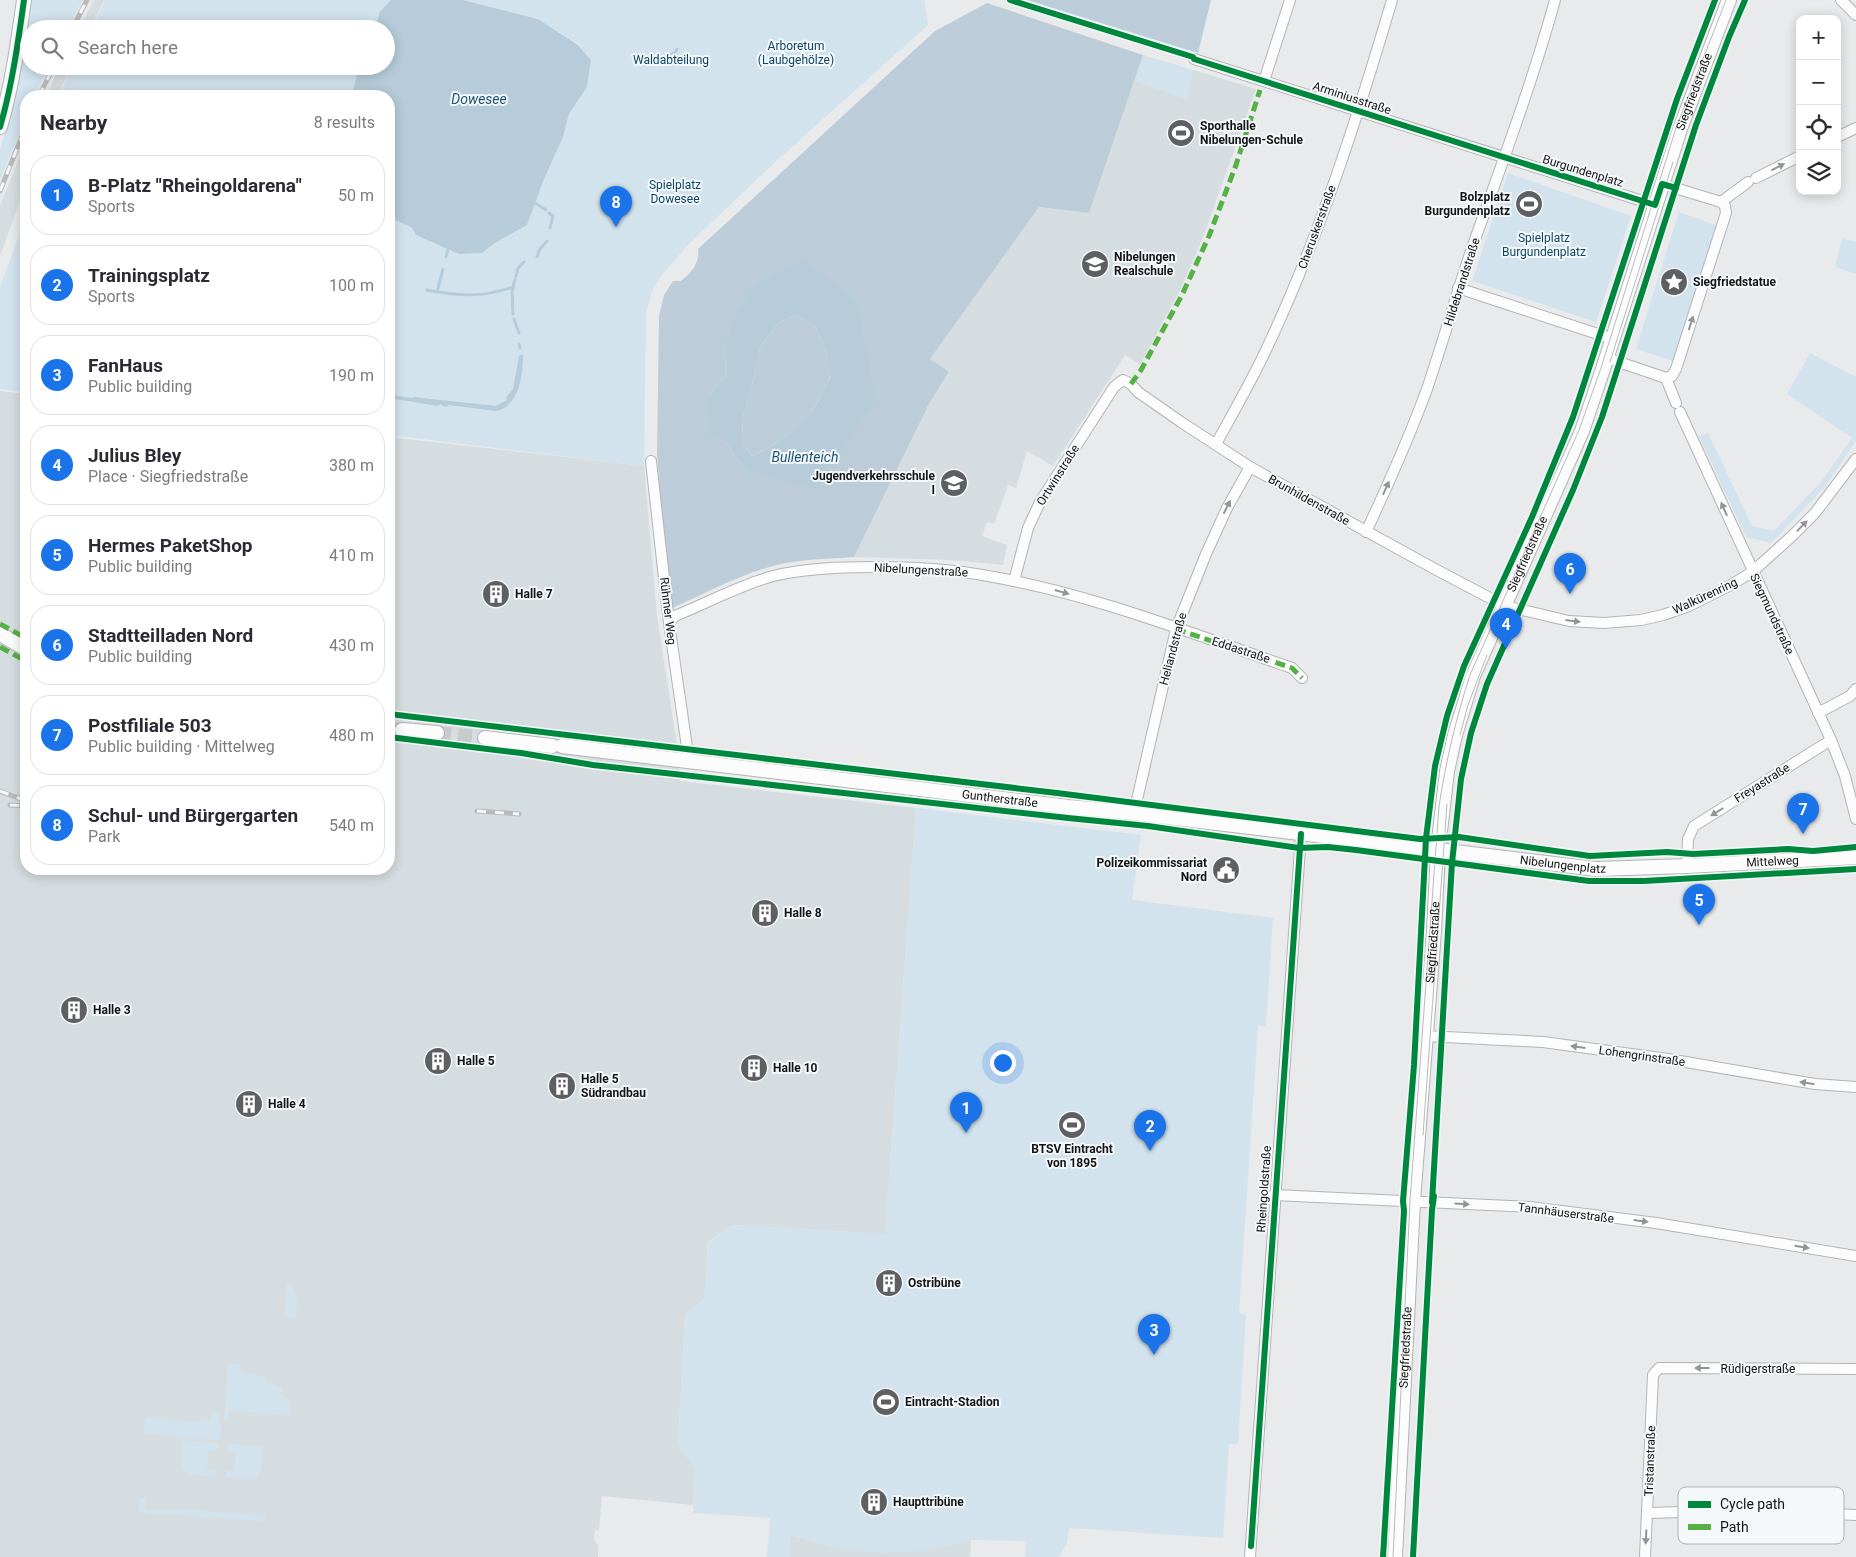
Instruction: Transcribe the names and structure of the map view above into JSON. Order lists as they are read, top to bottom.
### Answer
{
  "streets": {
    "street": [
      "Siegfriedstraße",
      "Arminiusstraße",
      "Burgundenplatz",
      "Cheruskerstraße",
      "Hildebrandstraße",
      "Ortwinstraße",
      "Brunhildenstraße",
      "Nibelungenstraße",
      "Walkürenring",
      "Rühmer Weg",
      "Siegmundstraße",
      "Heliandstraße",
      "Eddastraße",
      "Freyastraße",
      "Guntherstraße",
      "Mittelweg",
      "Nibelungenplatz",
      "Lohengrinstraße",
      "Rheingoldstraße",
      "Tannhäuserstraße",
      "Rüdigerstraße",
      "Tristanstraße"
    ]
  },
  "crossings": [
    ["Siegfriedstraße", "Burgundenplatz"],
    ["Siegfriedstraße", "Brunhildenstraße"],
    ["Siegfriedstraße", "Walkürenring"],
    ["Siegfriedstraße", "Guntherstraße"],
    ["Siegfriedstraße", "Nibelungenplatz"],
    ["Siegfriedstraße", "Lohengrinstraße"],
    ["Siegfriedstraße", "Tannhäuserstraße"],
    ["Arminiusstraße", "Burgundenplatz"],
    ["Arminiusstraße", "Cheruskerstraße"],
    ["Arminiusstraße", "Hildebrandstraße"],
    ["Burgundenplatz", "Hildebrandstraße"],
    ["Cheruskerstraße", "Brunhildenstraße"],
    ["Hildebrandstraße", "Brunhildenstraße"],
    ["Ortwinstraße", "Brunhildenstraße"],
    ["Ortwinstraße", "Nibelungenstraße"],
    ["Brunhildenstraße", "Walkürenring"],
    ["Brunhildenstraße", "Heliandstraße"],
    ["Nibelungenstraße", "Rühmer Weg"],
    ["Nibelungenstraße", "Heliandstraße"],
    ["Nibelungenstraße", "Eddastraße"],
    ["Walkürenring", "Siegmundstraße"],
    ["Rühmer Weg", "Guntherstraße"],
    ["Siegmundstraße", "Freyastraße"],
    ["Heliandstraße", "Eddastraße"],
    ["Heliandstraße", "Guntherstraße"],
    ["Freyastraße", "Nibelungenplatz"],
    ["Guntherstraße", "Nibelungenplatz"],
    ["Guntherstraße", "Rheingoldstraße"],
    ["Mittelweg", "Nibelungenplatz"],
    ["Rheingoldstraße", "Tannhäuserstraße"],
    ["Rüdigerstraße", "Tristanstraße"]
  ],
  "one_way": [
    "Hildebrandstraße",
    "Walkürenring",
    "Siegmundstraße",
    "Heliandstraße",
    "Freyastraße",
    "Lohengrinstraße",
    "Tannhäuserstraße",
    "Rüdigerstraße"
  ],
  "water": ["Dowesee", "Bullenteich"],
  "parks": [
    "Arboretum (Laubgehölze)",
    "Waldabteilung",
    "Spielplatz Dowesee",
    "Spielplatz Burgundenplatz"
  ],
  "places": {
    "sports": [
      "Sporthalle Nibelungen-Schule",
      "Bolzplatz Burgundenplatz",
      "BTSV Eintracht von 1895",
      "Eintracht-Stadion"
    ],
    "school or university": ["Nibelungen Realschule", "Jugendverkehrsschule I"],
    "place": ["Siegfriedstatue"],
    "building": [
      "Halle 7",
      "Halle 8",
      "Halle 3",
      "Halle 5",
      "Halle 10",
      "Halle 5 Südrandbau",
      "Halle 4",
      "Ostribüne",
      "Haupttribüne"
    ],
    "public building": ["Polizeikommissariat Nord"]
  },
  "legend": ["Cycle path", "Path"],
  "page": {
    "map_buttons": ["+", "−"],
    "search": "Search here",
    "heading": ["Nearby", "8 results"],
    "list": [
      {
        "mark": "1",
        "name": "B-Platz \"Rheingoldarena\"",
        "note": "Sports",
        "value": "50 m"
      },
      {
        "mark": "2",
        "name": "Trainingsplatz",
        "note": "Sports",
        "value": "100 m"
      },
      {
        "mark": "3",
        "name": "FanHaus",
        "note": "Public building",
        "value": "190 m"
      },
      {
        "mark": "4",
        "name": "Julius Bley",
        "note": "Place · Siegfriedstraße",
        "value": "380 m"
      },
      {
        "mark": "5",
        "name": "Hermes PaketShop",
        "note": "Public building",
        "value": "410 m"
      },
      {
        "mark": "6",
        "name": "Stadtteilladen Nord",
        "note": "Public building",
        "value": "430 m"
      },
      {
        "mark": "7",
        "name": "Postfiliale 503",
        "note": "Public building · Mittelweg",
        "value": "480 m"
      },
      {
        "mark": "8",
        "name": "Schul- und Bürgergarten",
        "note": "Park",
        "value": "540 m"
      }
    ],
    "pins": [
      "8",
      "6",
      "4",
      "7",
      "5",
      "1",
      "2",
      "3"
    ]
  }
}
